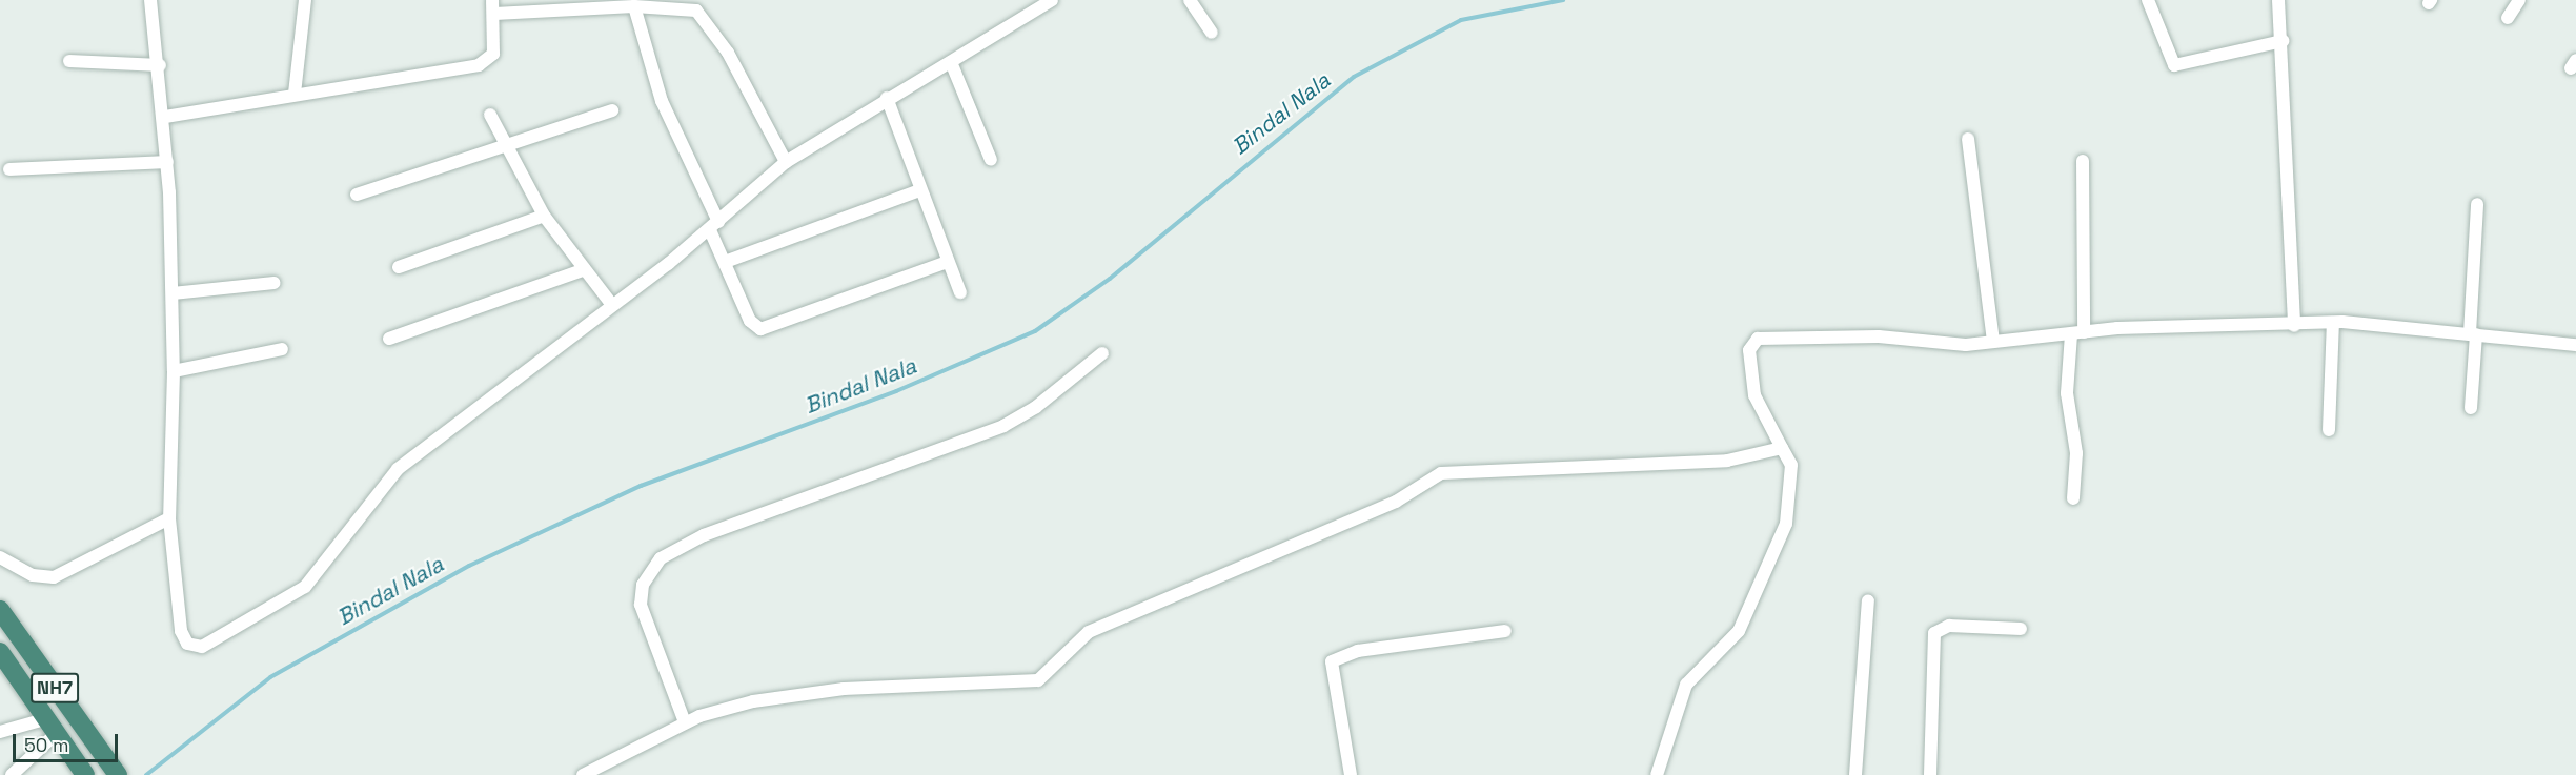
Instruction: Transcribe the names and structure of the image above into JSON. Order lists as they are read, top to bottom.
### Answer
{
  "streets": {
    "highway": ["NH7"]
  },
  "water": ["Bindal Nala"],
  "scale_bar": "50 m"
}
